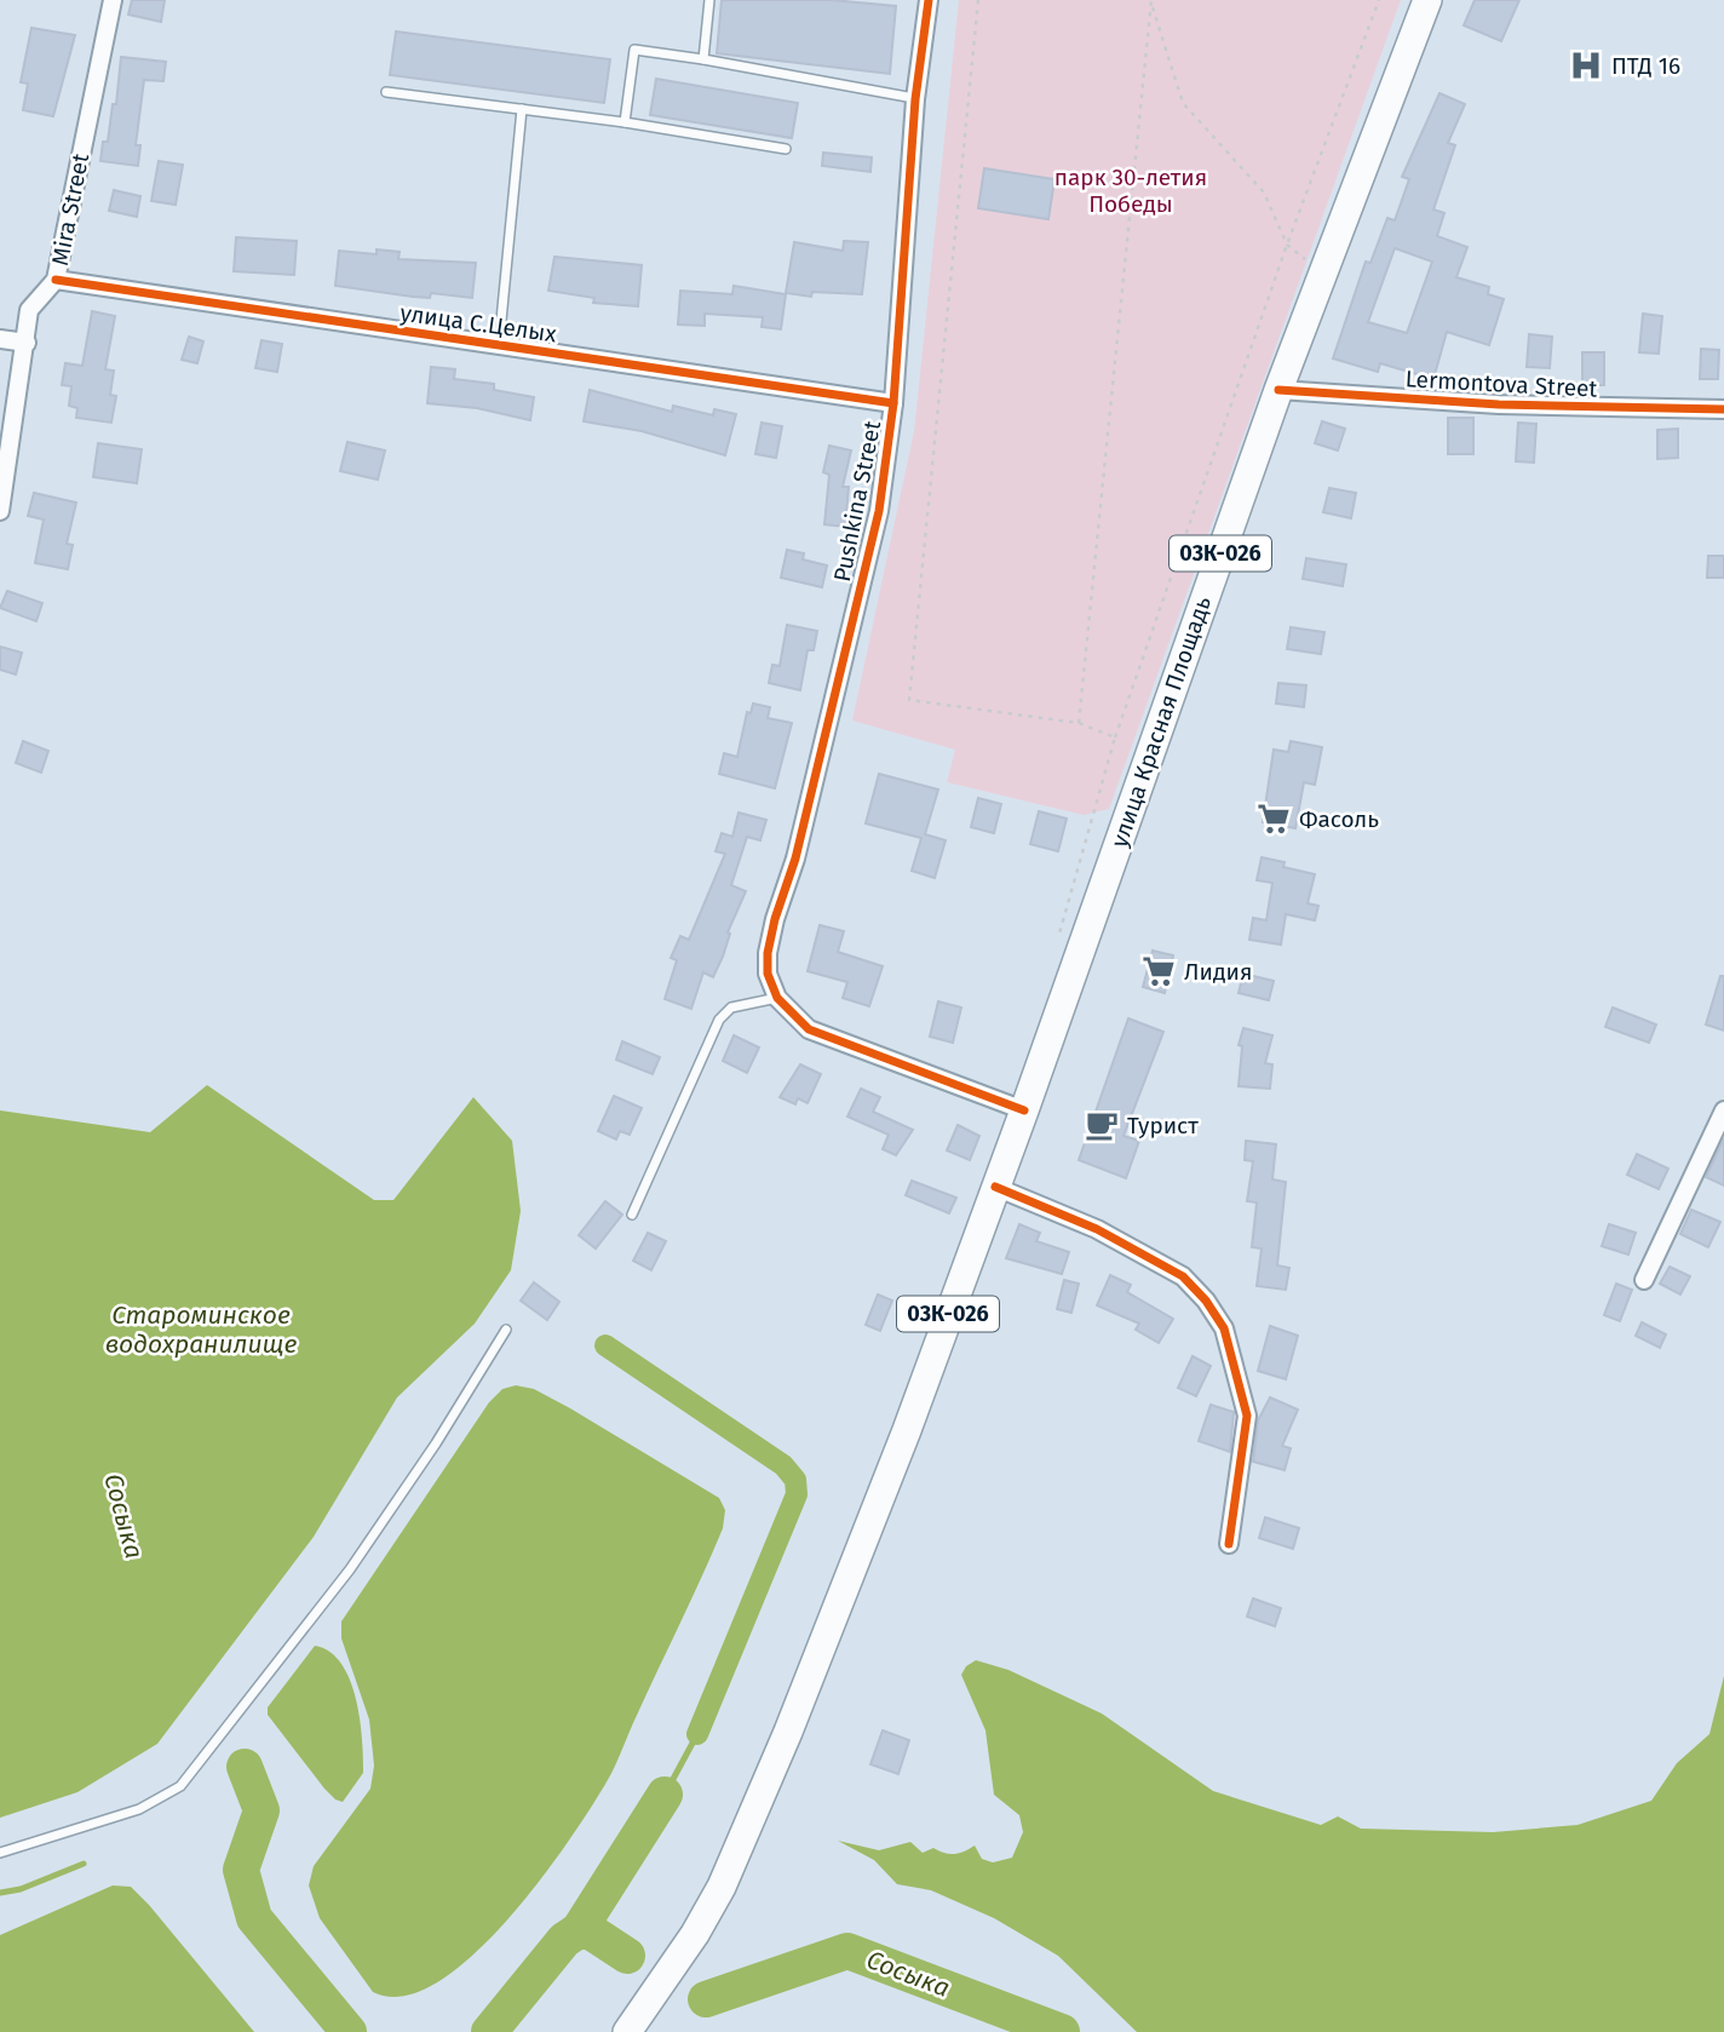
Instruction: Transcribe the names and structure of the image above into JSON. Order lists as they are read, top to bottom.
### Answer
{
  "streets": {
    "main road": ["03К-026", "улица Красная Площадь"],
    "street": [
      "Mira Street",
      "улица С.Целых",
      "Lermontova Street",
      "Pushkina Street"
    ]
  },
  "crossings": [
    ["Mira Street", "улица С.Целых"],
    ["улица С.Целых", "Pushkina Street"],
    ["Lermontova Street", "улица Красная Площадь"]
  ],
  "water": ["Староминское водохранилище", "Сосыка"],
  "parks": ["парк 30-летия Победы"],
  "places": {
    "hospital": ["ПТД 16"],
    "supermarket": ["Фасоль", "Лидия"],
    "cafe": ["Турист"]
  }
}
